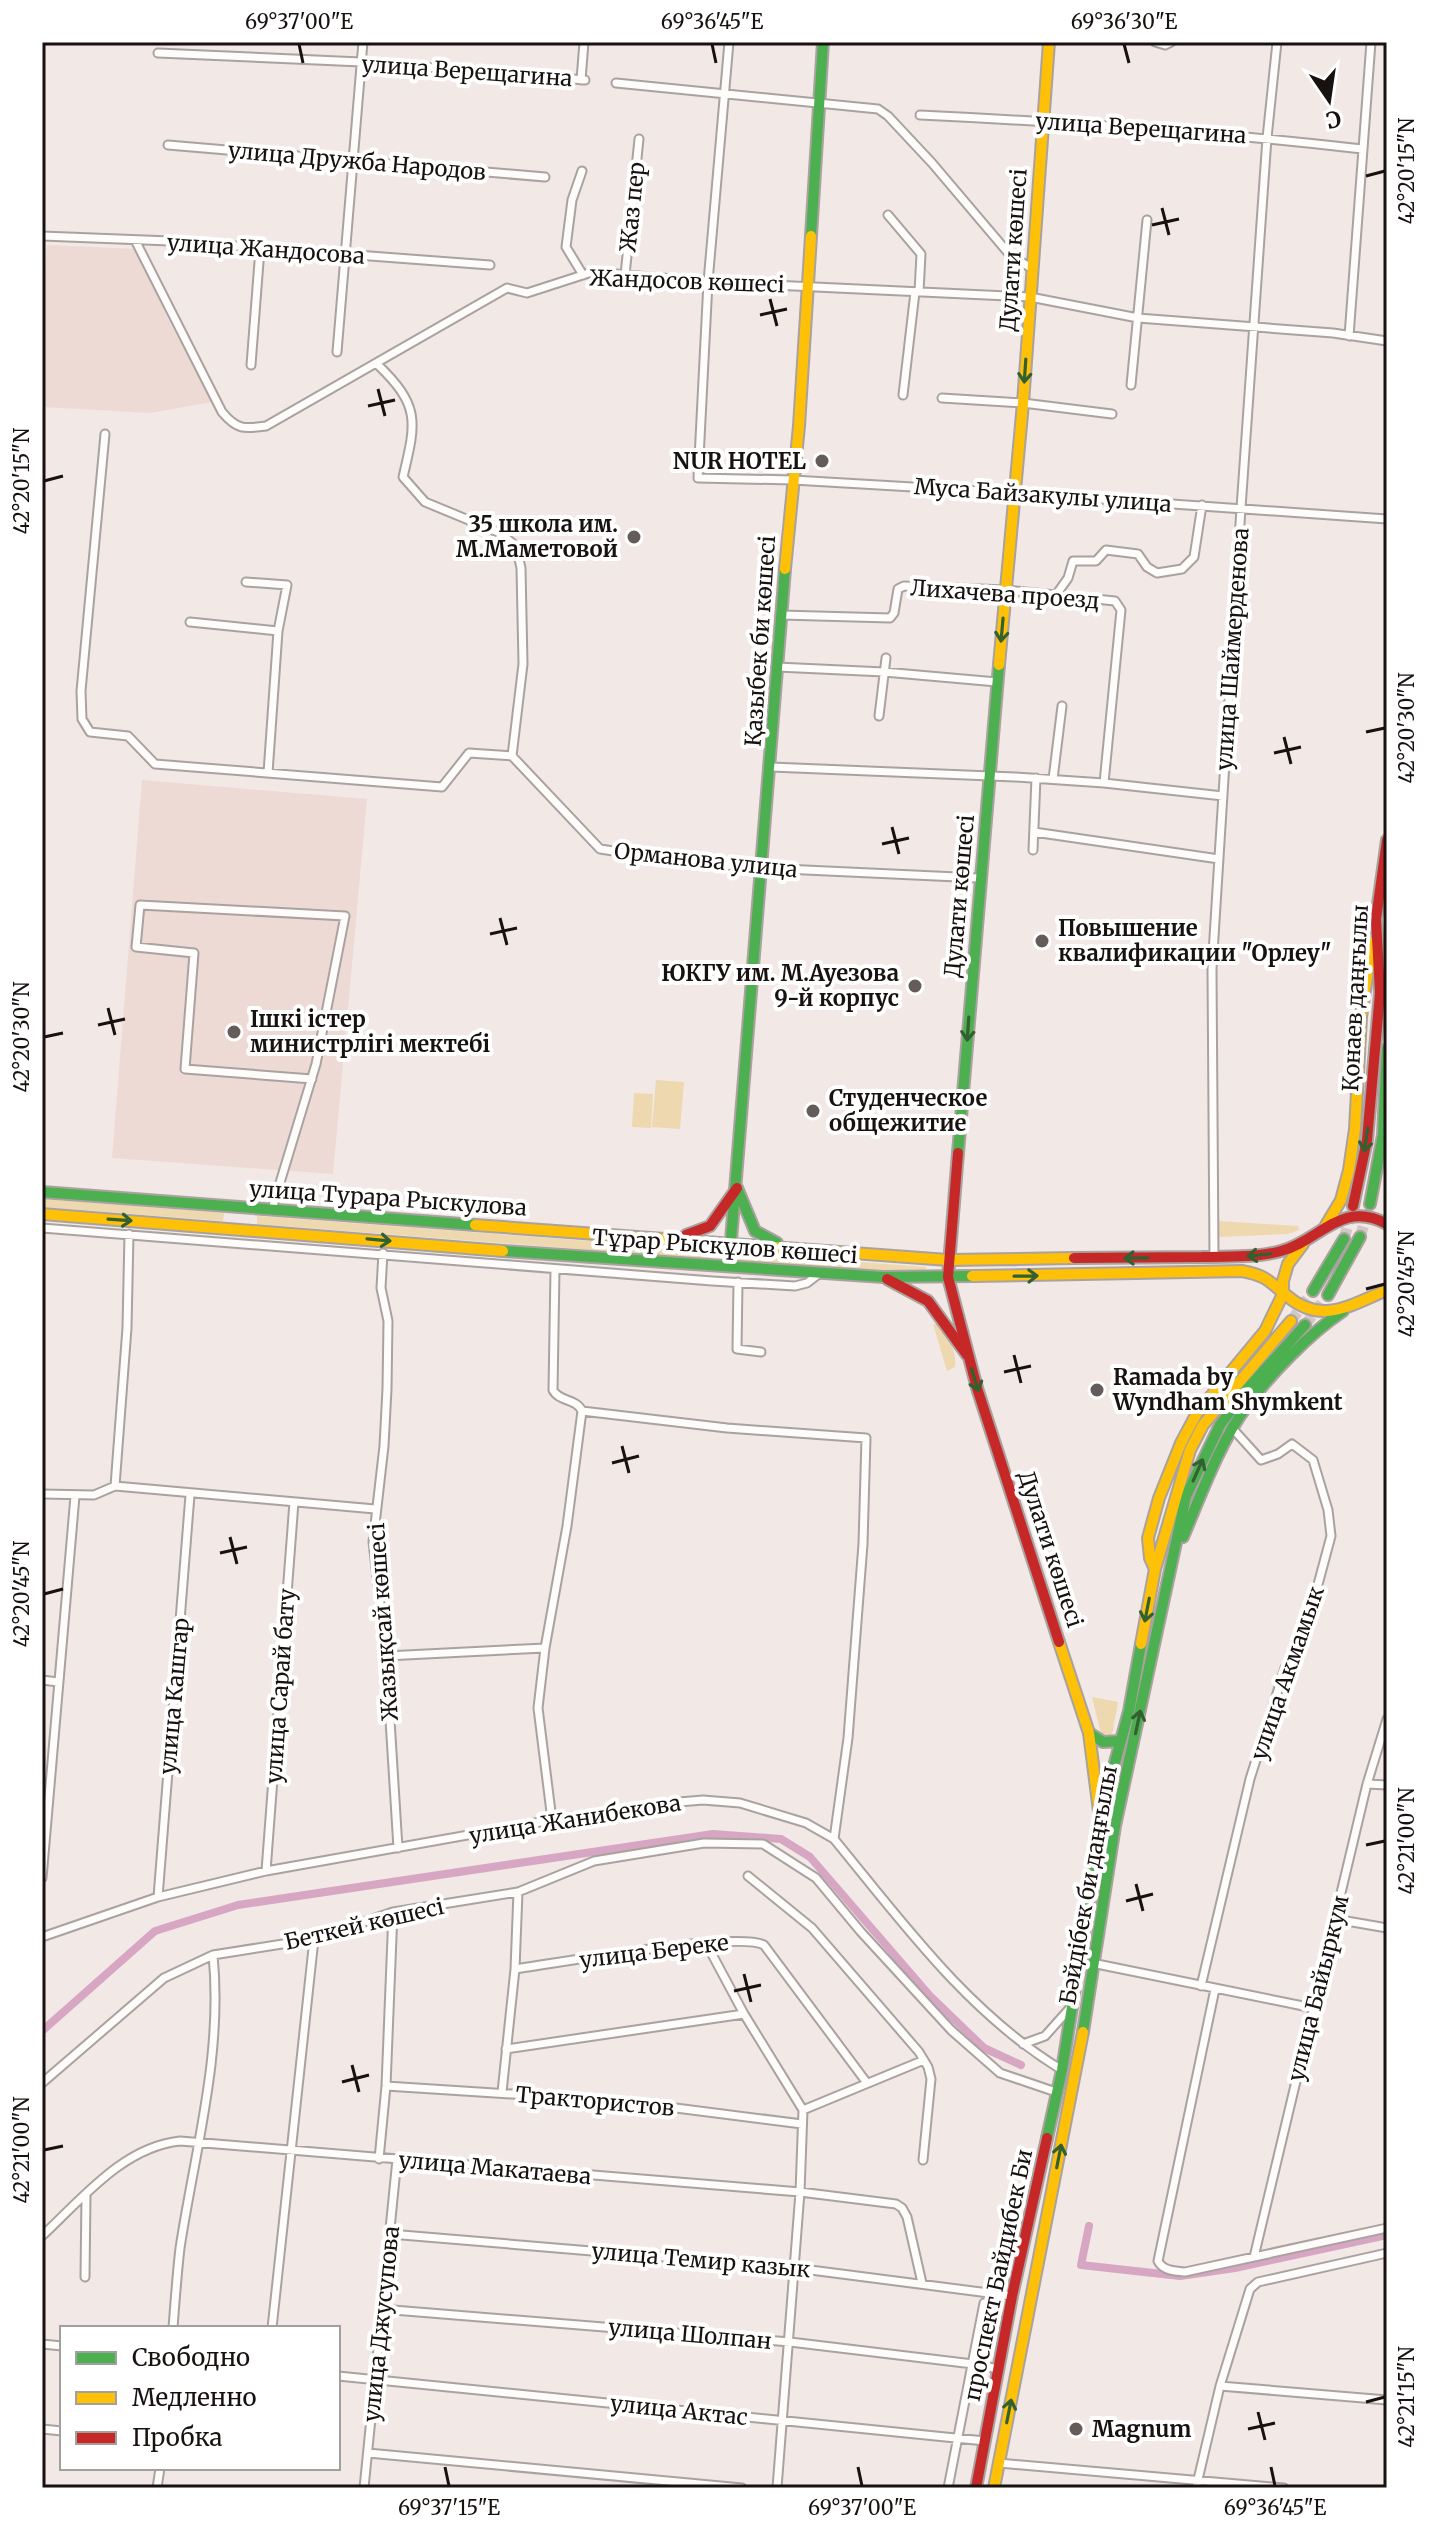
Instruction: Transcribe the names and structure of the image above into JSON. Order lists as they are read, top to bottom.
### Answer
{
  "streets": {
    "main road": [
      "Дулати көшесі",
      "Қазыбек би көшесі",
      "Қонаев даңғылы",
      "улица Турара Рыскулова",
      "Тұрар Рыскұлов көшесі",
      "Бәйдібек би даңғылы",
      "проспект Байдибек Би"
    ],
    "street": [
      "улица Верещагина",
      "улица Дружба Народов",
      "Жаз пер",
      "улица Жандосова",
      "Жандосов көшесі",
      "Муса Байзакулы улица",
      "Лихачева проезд",
      "улица Шаймерденова",
      "Орманова улица",
      "Жазықсай көшесі",
      "улица Акмамык",
      "улица Сарай бату",
      "улица Кашгар",
      "улица Жанибекова",
      "Беткей көшесі",
      "улица Береке",
      "улица Байыркум",
      "Трактористов",
      "улица Макатаева",
      "улица Темир казык",
      "улица Джусупова",
      "улица Шолпан",
      "улица Актас"
    ]
  },
  "crossings": [
    ["улица Верещагина", "Дулати көшесі"],
    ["улица Верещагина", "улица Шаймерденова"],
    ["Жаз пер", "Жандосов көшесі"],
    ["улица Жандосова", "Жандосов көшесі"],
    ["Дулати көшесі", "Жандосов көшесі"],
    ["Дулати көшесі", "Муса Байзакулы улица"],
    ["Дулати көшесі", "Лихачева проезд"],
    ["Дулати көшесі", "Орманова улица"],
    ["Дулати көшесі", "Тұрар Рыскұлов көшесі"],
    ["Дулати көшесі", "Бәйдібек би даңғылы"],
    ["Жандосов көшесі", "Муса Байзакулы улица"],
    ["Жандосов көшесі", "Қазыбек би көшесі"],
    ["Жандосов көшесі", "улица Шаймерденова"],
    ["Муса Байзакулы улица", "Қазыбек би көшесі"],
    ["Муса Байзакулы улица", "улица Шаймерденова"],
    ["Лихачева проезд", "Қазыбек би көшесі"],
    ["Қазыбек би көшесі", "Орманова улица"],
    ["Қазыбек би көшесі", "улица Турара Рыскулова"],
    ["Қазыбек би көшесі", "Тұрар Рыскұлов көшесі"],
    ["улица Турара Рыскулова", "Тұрар Рыскұлов көшесі"],
    ["Жазықсай көшесі", "улица Жанибекова"],
    ["улица Сарай бату", "улица Жанибекова"],
    ["улица Кашгар", "улица Жанибекова"],
    ["улица Жанибекова", "Бәйдібек би даңғылы"],
    ["улица Жанибекова", "проспект Байдибек Би"],
    ["Бәйдібек би даңғылы", "проспект Байдибек Би"],
    ["Беткей көшесі", "проспект Байдибек Би"],
    ["улица Макатаева", "улица Темир казык"],
    ["улица Макатаева", "улица Джусупова"],
    ["улица Темир казык", "проспект Байдибек Би"],
    ["улица Темир казык", "улица Джусупова"],
    ["проспект Байдибек Би", "улица Шолпан"],
    ["проспект Байдибек Би", "улица Актас"],
    ["улица Джусупова", "улица Шолпан"],
    ["улица Джусупова", "улица Актас"]
  ],
  "one_way": ["Дулати көшесі"],
  "places": [
    "NUR HOTEL",
    "35 школа им. М.Маметовой",
    "Повышение квалификации \"Орлеу\"",
    "ЮКГУ им. М.Ауезова 9-й корпус",
    "Ішкі істер министрлігі мектебі",
    "Студенческое общежитие",
    "Ramada by Wyndham Shymkent",
    "Magnum"
  ],
  "legend": ["Свободно", "Медленно", "Пробка"],
  "north": "bottom",
  "coordinates": [
    "69°37'00\"E",
    "69°36'45\"E",
    "69°36'30\"E",
    "42°20'15\"N",
    "42°20'30\"N",
    "42°20'45\"N",
    "42°21'00\"N",
    "42°21'15\"N",
    "69°37'15\"E"
  ]
}
